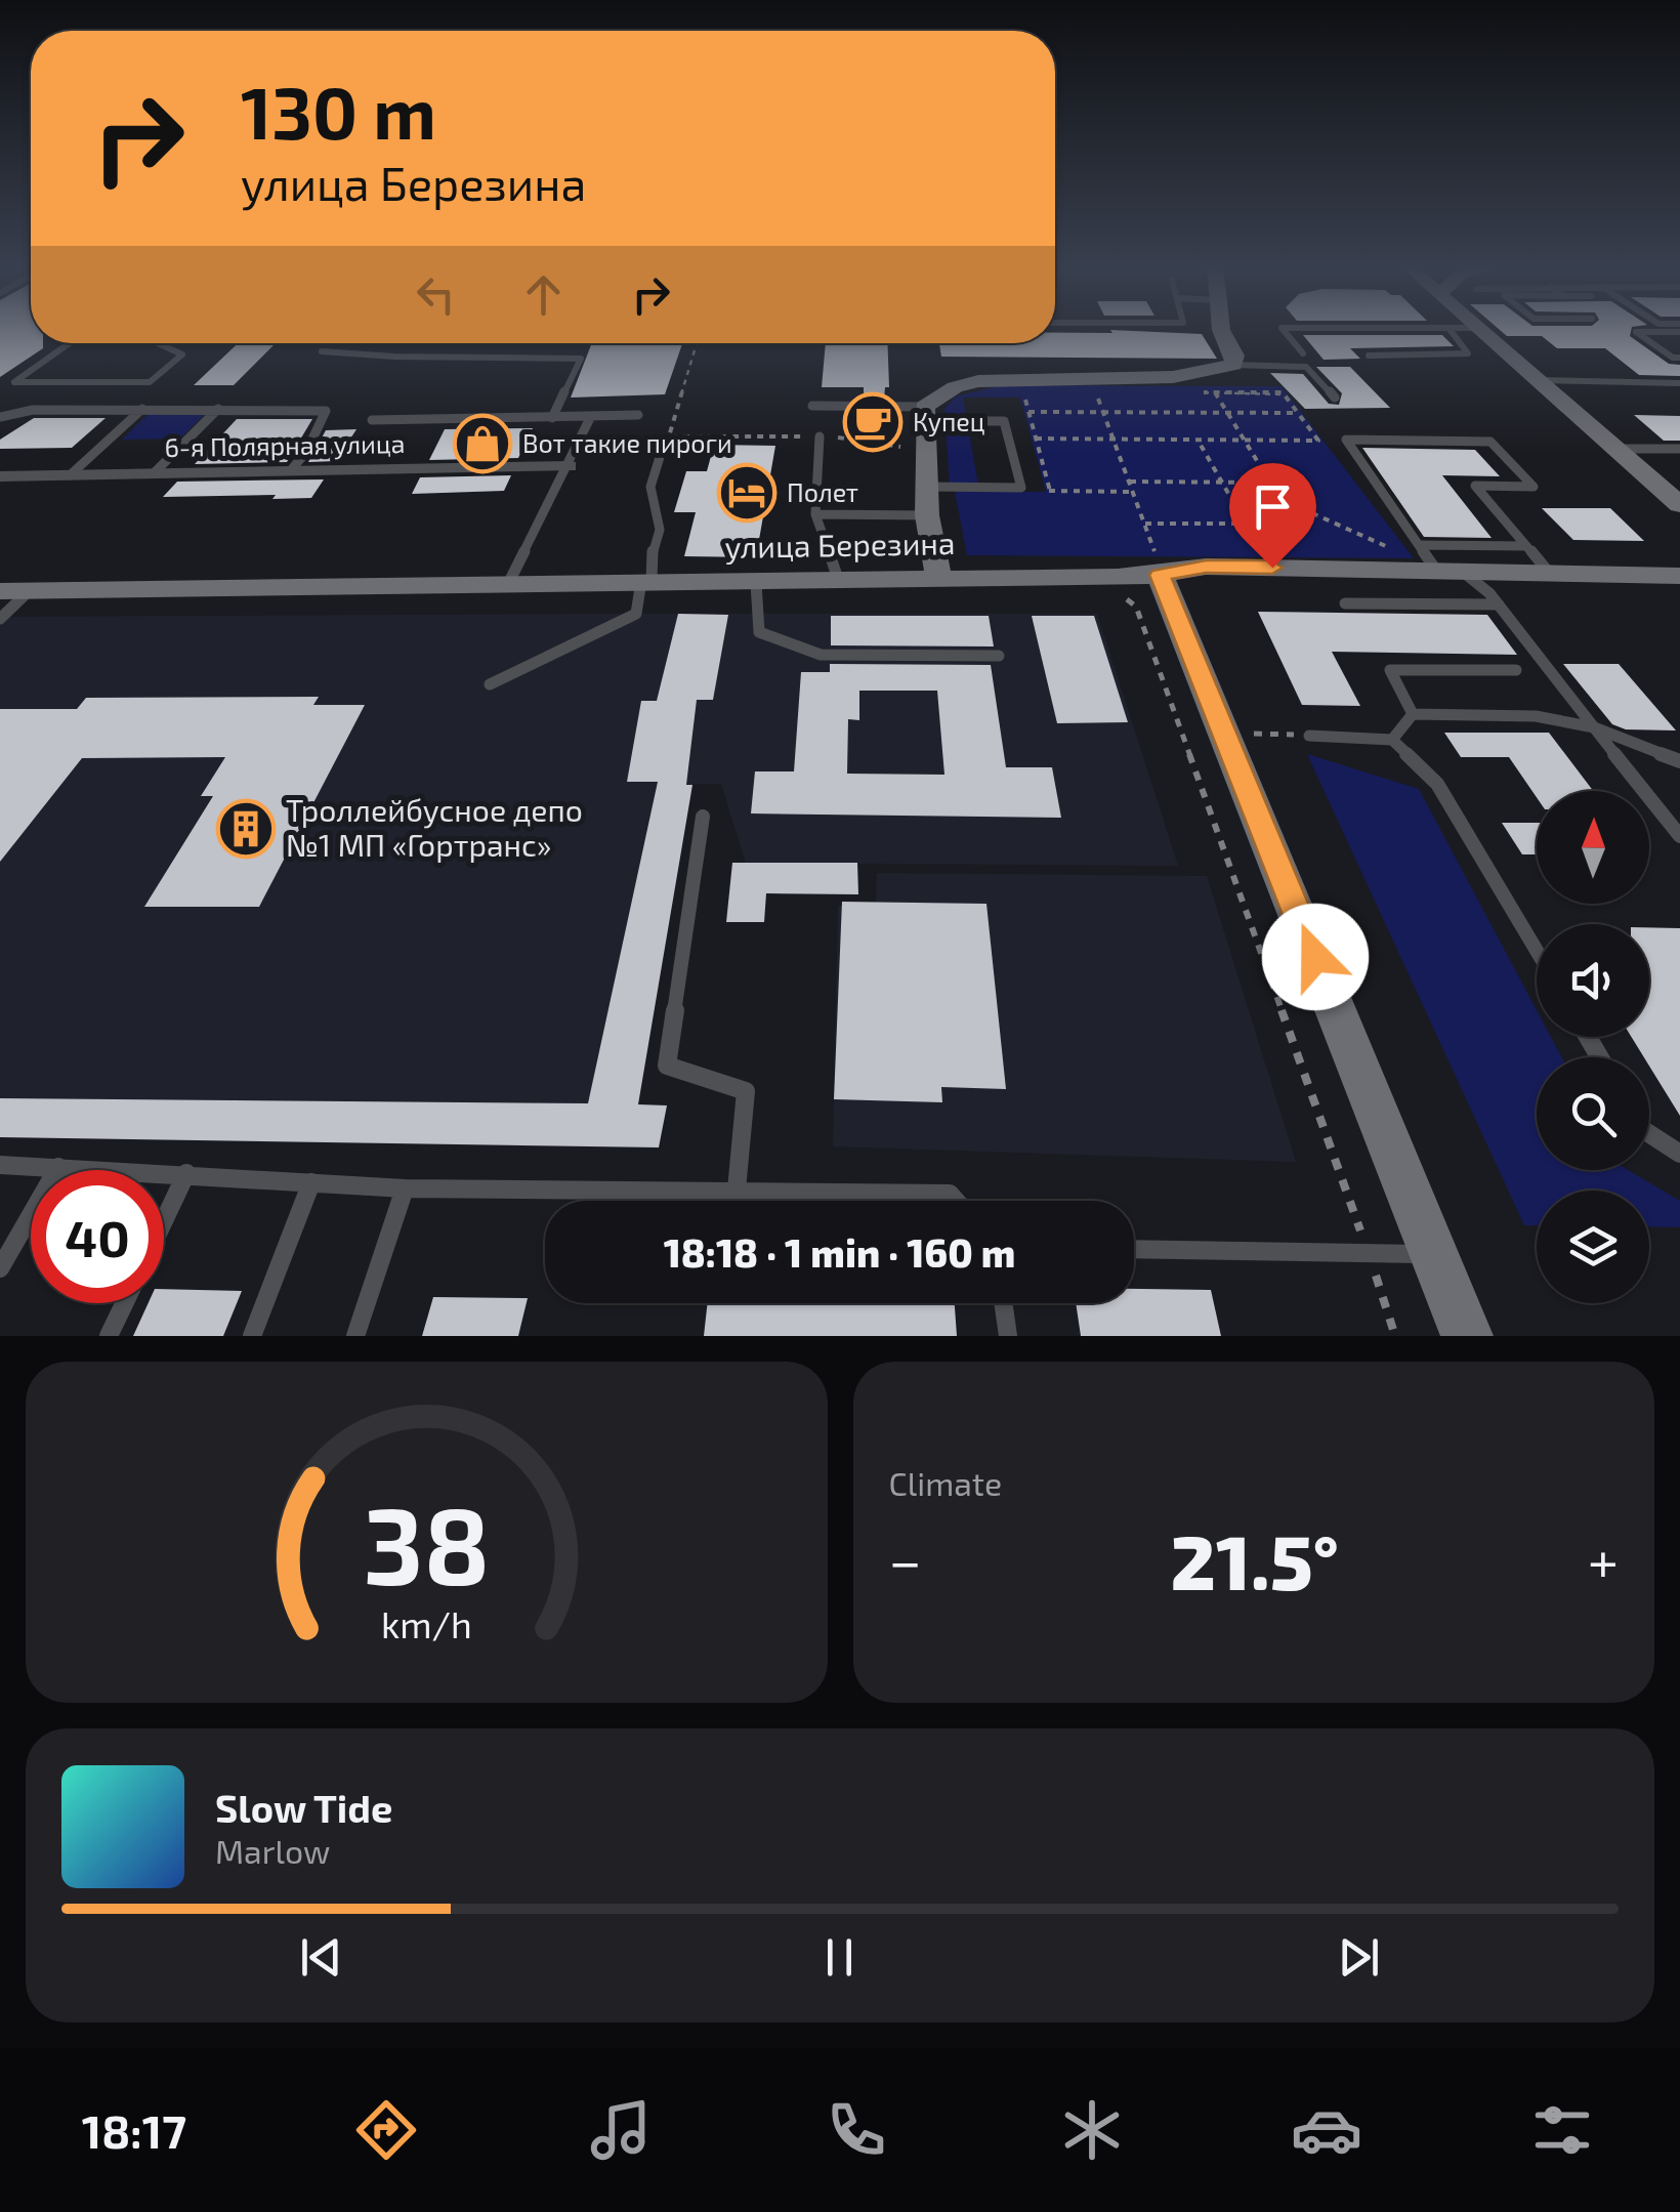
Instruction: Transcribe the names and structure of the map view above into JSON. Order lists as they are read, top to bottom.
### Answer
{
  "streets": {
    "street": ["6-я Полярная улица", "улица Березина"]
  },
  "places": {
    "cafe": ["Купец"],
    "shop": ["Вот такие пироги"],
    "hotel": ["Полет"],
    "building": ["Троллейбусное депо №1 МП «Гортранс»"]
  },
  "north": "top",
  "page": {
    "turn": ["130 m", "улица Березина"],
    "limit": "40",
    "trip": "18:18 · 1 min · 160 m",
    "tile": "Climate",
    "heat": ["−", "21.5°", "+"],
    "song": ["Slow Tide", "Marlow"],
    "tabs": "18:17",
    "gauge": ["38", "km/h"]
  }
}
